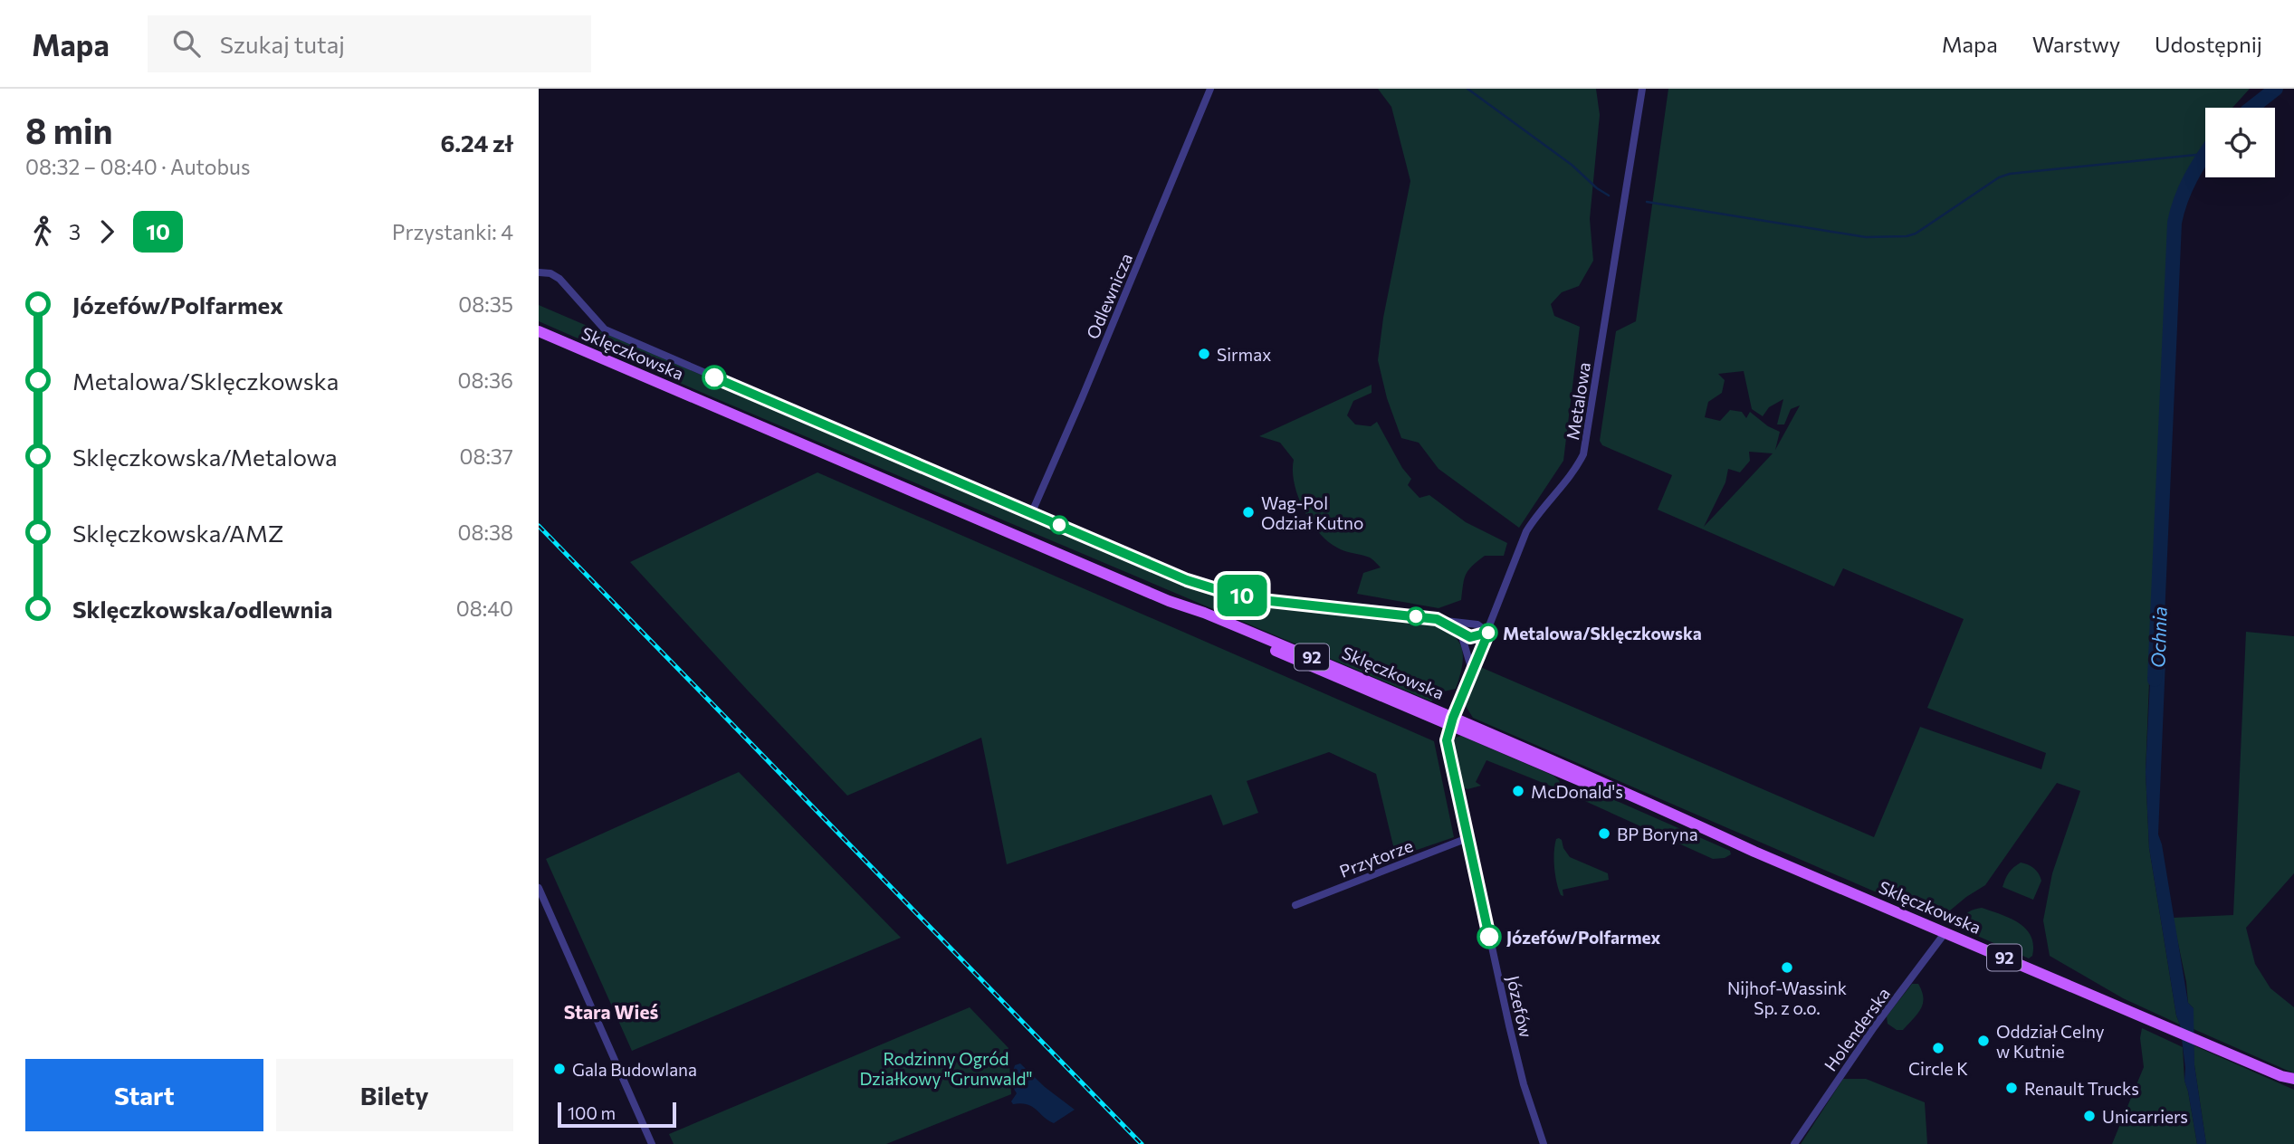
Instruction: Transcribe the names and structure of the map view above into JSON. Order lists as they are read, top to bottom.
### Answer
{
  "streets": {
    "main road": ["Sklęczkowska", "92"],
    "street": [
      "Odlewnicza",
      "Metalowa",
      "Przytorze",
      "Józefów",
      "Holenderska"
    ]
  },
  "crossings": [
    ["Sklęczkowska", "Metalowa"],
    ["Sklęczkowska", "Józefów"],
    ["Sklęczkowska", "Holenderska"],
    ["Metalowa", "Józefów"],
    ["Przytorze", "Józefów"]
  ],
  "districts": ["Stara Wieś"],
  "water": ["Ochnia"],
  "parks": ["Rodzinny Ogród Działkowy \"Grunwald\""],
  "places": [
    "Sirmax",
    "Wag-Pol Odział Kutno",
    "Metalowa/Sklęczkowska",
    "McDonald's",
    "BP Boryna",
    "Józefów/Polfarmex",
    "Nijhof-Wassink Sp. z o.o.",
    "Oddział Celny w Kutnie",
    "Circle K",
    "Gala Budowlana",
    "Renault Trucks",
    "Unicarriers"
  ],
  "lines": ["bus line 10"],
  "scale_bar": "100 m",
  "page": {
    "header": "Mapa",
    "search": "Szukaj tutaj",
    "nav": ["Mapa", "Warstwy", "Udostępnij"],
    "heading": ["8 min", "08:32 – 08:40 · Autobus", "6.24 zł"],
    "on_map": "10",
    "legs": ["3", "10", "Przystanki: 4"],
    "list": [
      {
        "name": "Józefów/Polfarmex",
        "value": "08:35"
      },
      {
        "name": "Metalowa/Sklęczkowska",
        "value": "08:36"
      },
      {
        "name": "Sklęczkowska/Metalowa",
        "value": "08:37"
      },
      {
        "name": "Sklęczkowska/AMZ",
        "value": "08:38"
      },
      {
        "name": "Sklęczkowska/odlewnia",
        "value": "08:40"
      }
    ],
    "buttons": ["Start", "Bilety"],
    "scale": "100 m"
  }
}
